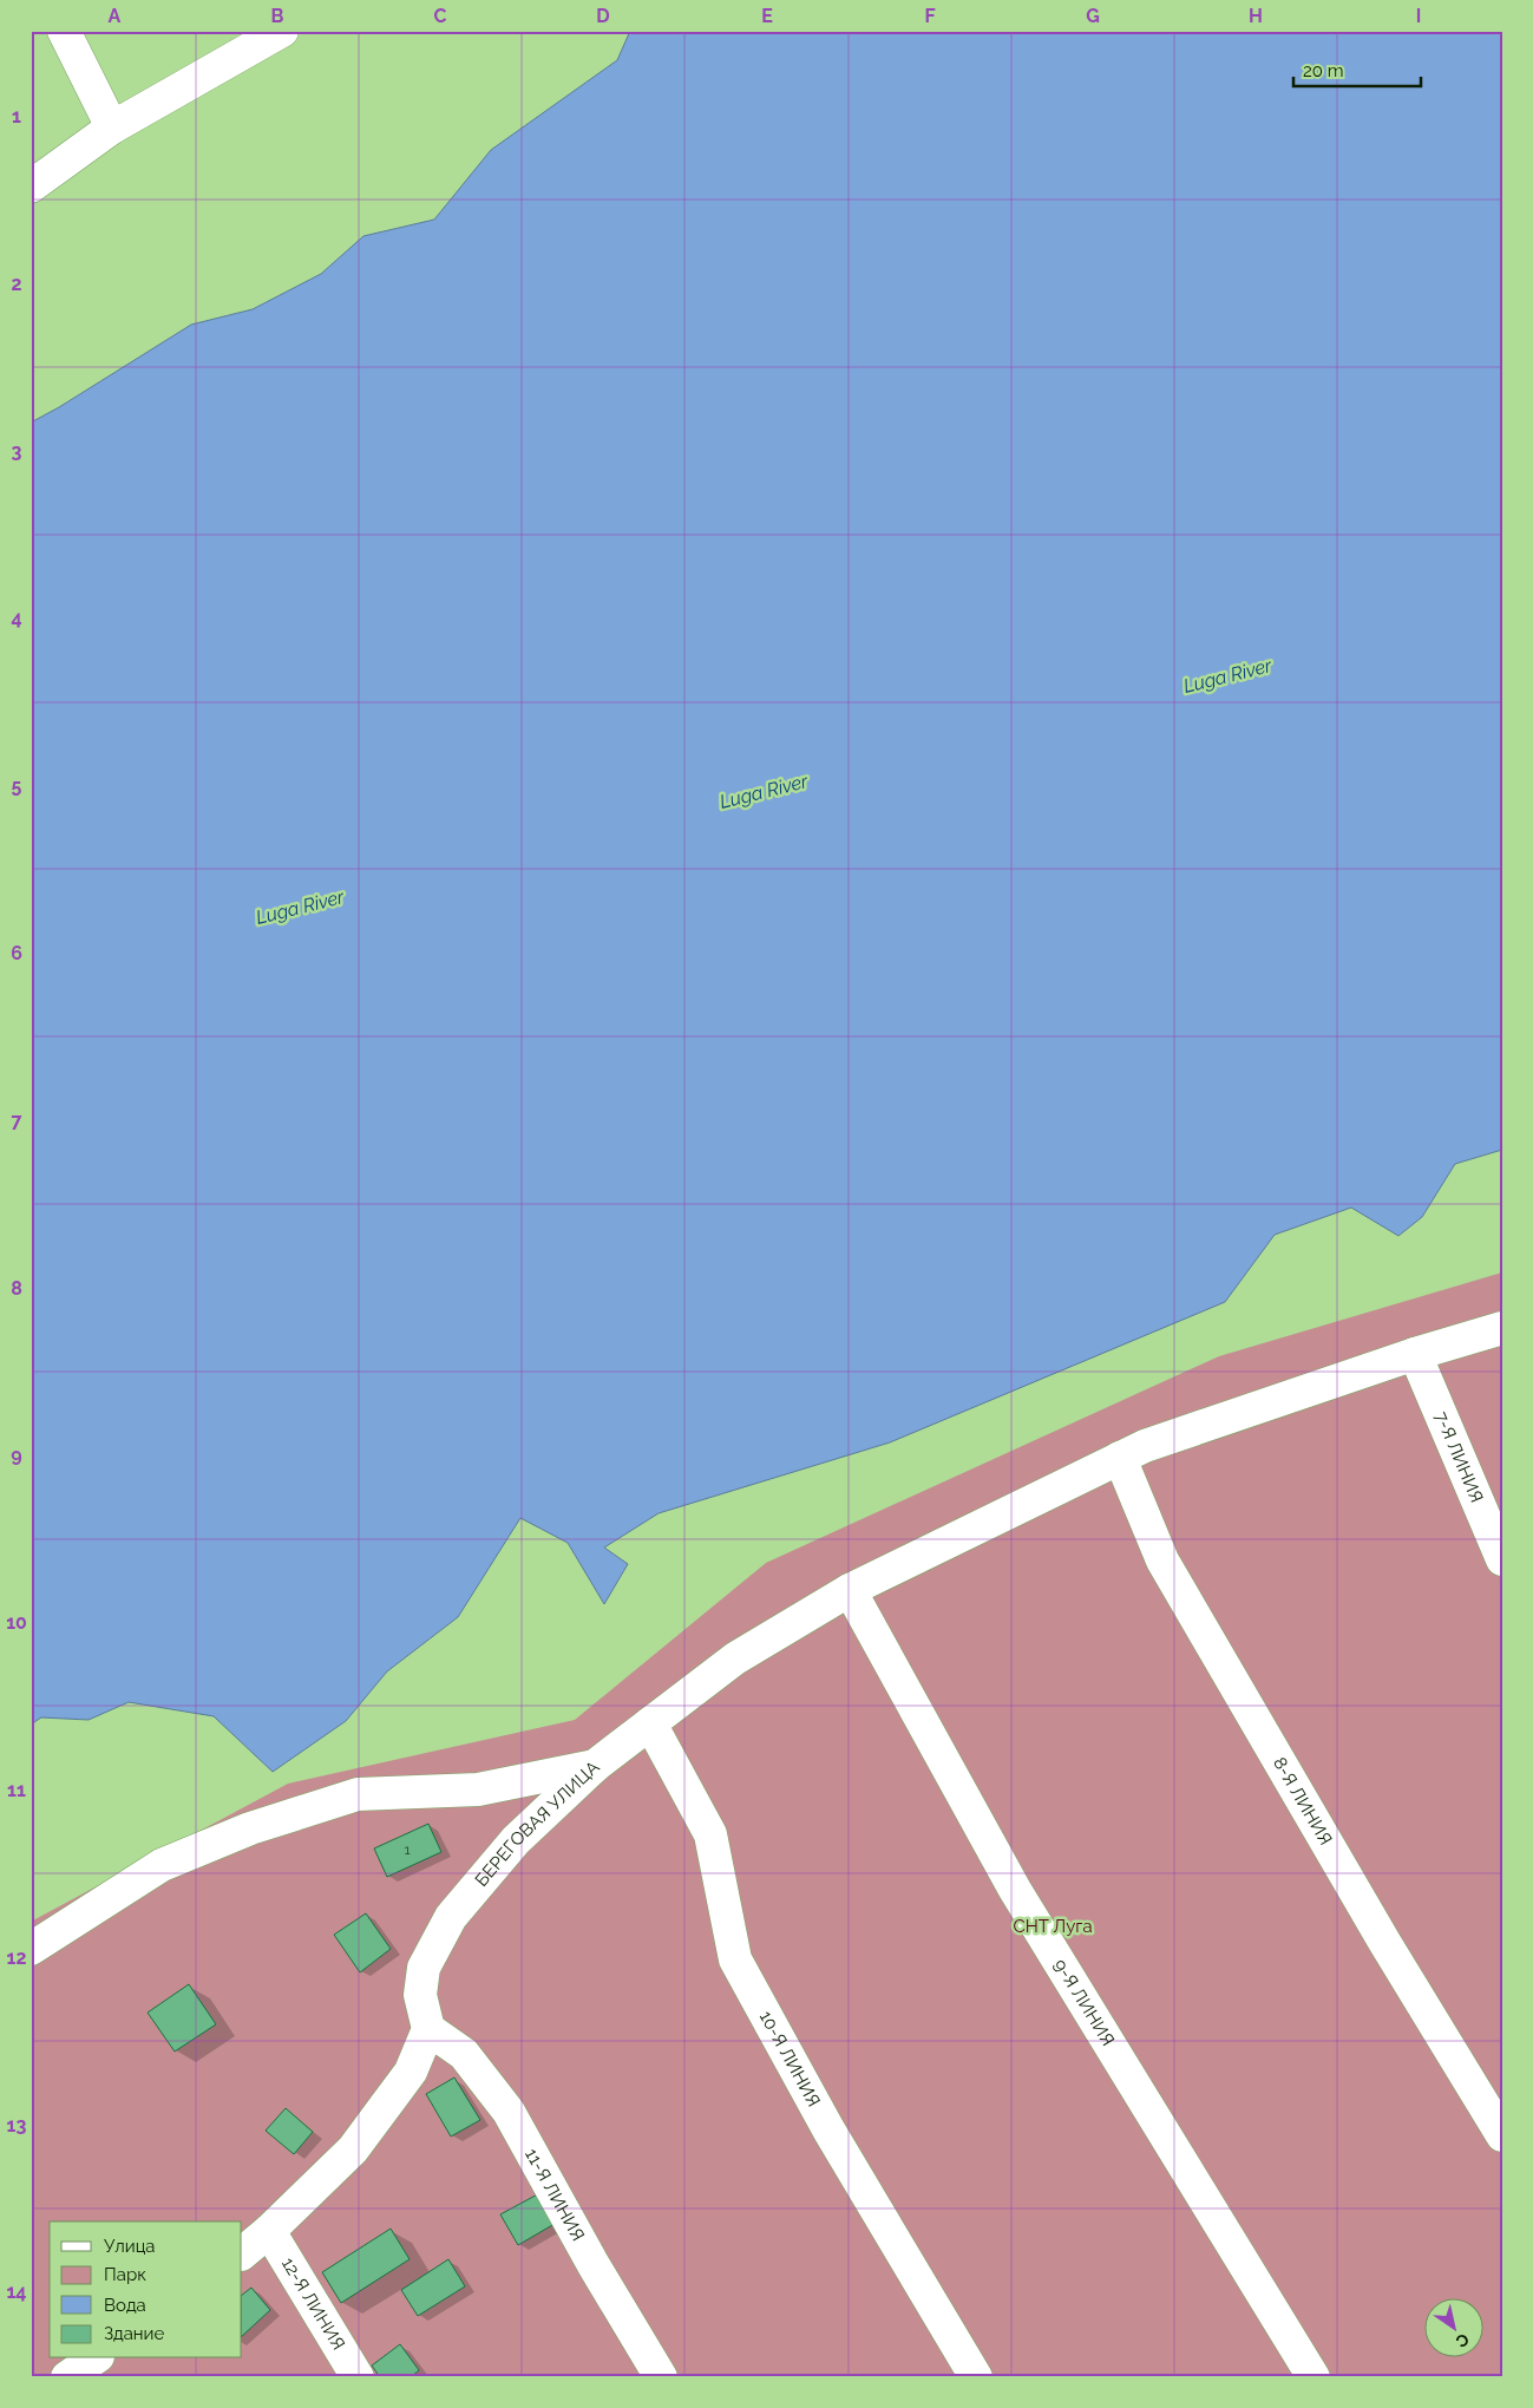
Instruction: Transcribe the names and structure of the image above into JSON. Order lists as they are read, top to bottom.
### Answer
{
  "streets": {
    "street": [
      "7-Я ЛИНИЯ",
      "8-Я ЛИНИЯ",
      "БЕРЕГОВАЯ УЛИЦА",
      "9-Я ЛИНИЯ",
      "10-Я ЛИНИЯ",
      "11-Я ЛИНИЯ",
      "12-Я ЛИНИЯ"
    ]
  },
  "crossings": [
    ["БЕРЕГОВАЯ УЛИЦА", "11-Я ЛИНИЯ"]
  ],
  "water": ["Luga River"],
  "parks": ["СНТ Луга"],
  "house_numbers": ["1"],
  "legend": [
    "Улица",
    "Парк",
    "Вода",
    "Здание"
  ],
  "scale_bar": "20 m",
  "north": "bottom right",
  "grid": {
    "columns": [
      "A",
      "B",
      "C",
      "D",
      "E",
      "F",
      "G",
      "H",
      "I"
    ],
    "rows": [
      "1",
      "2",
      "3",
      "4",
      "5",
      "6",
      "7",
      "8",
      "9",
      "10",
      "11",
      "12",
      "13",
      "14"
    ]
  }
}
